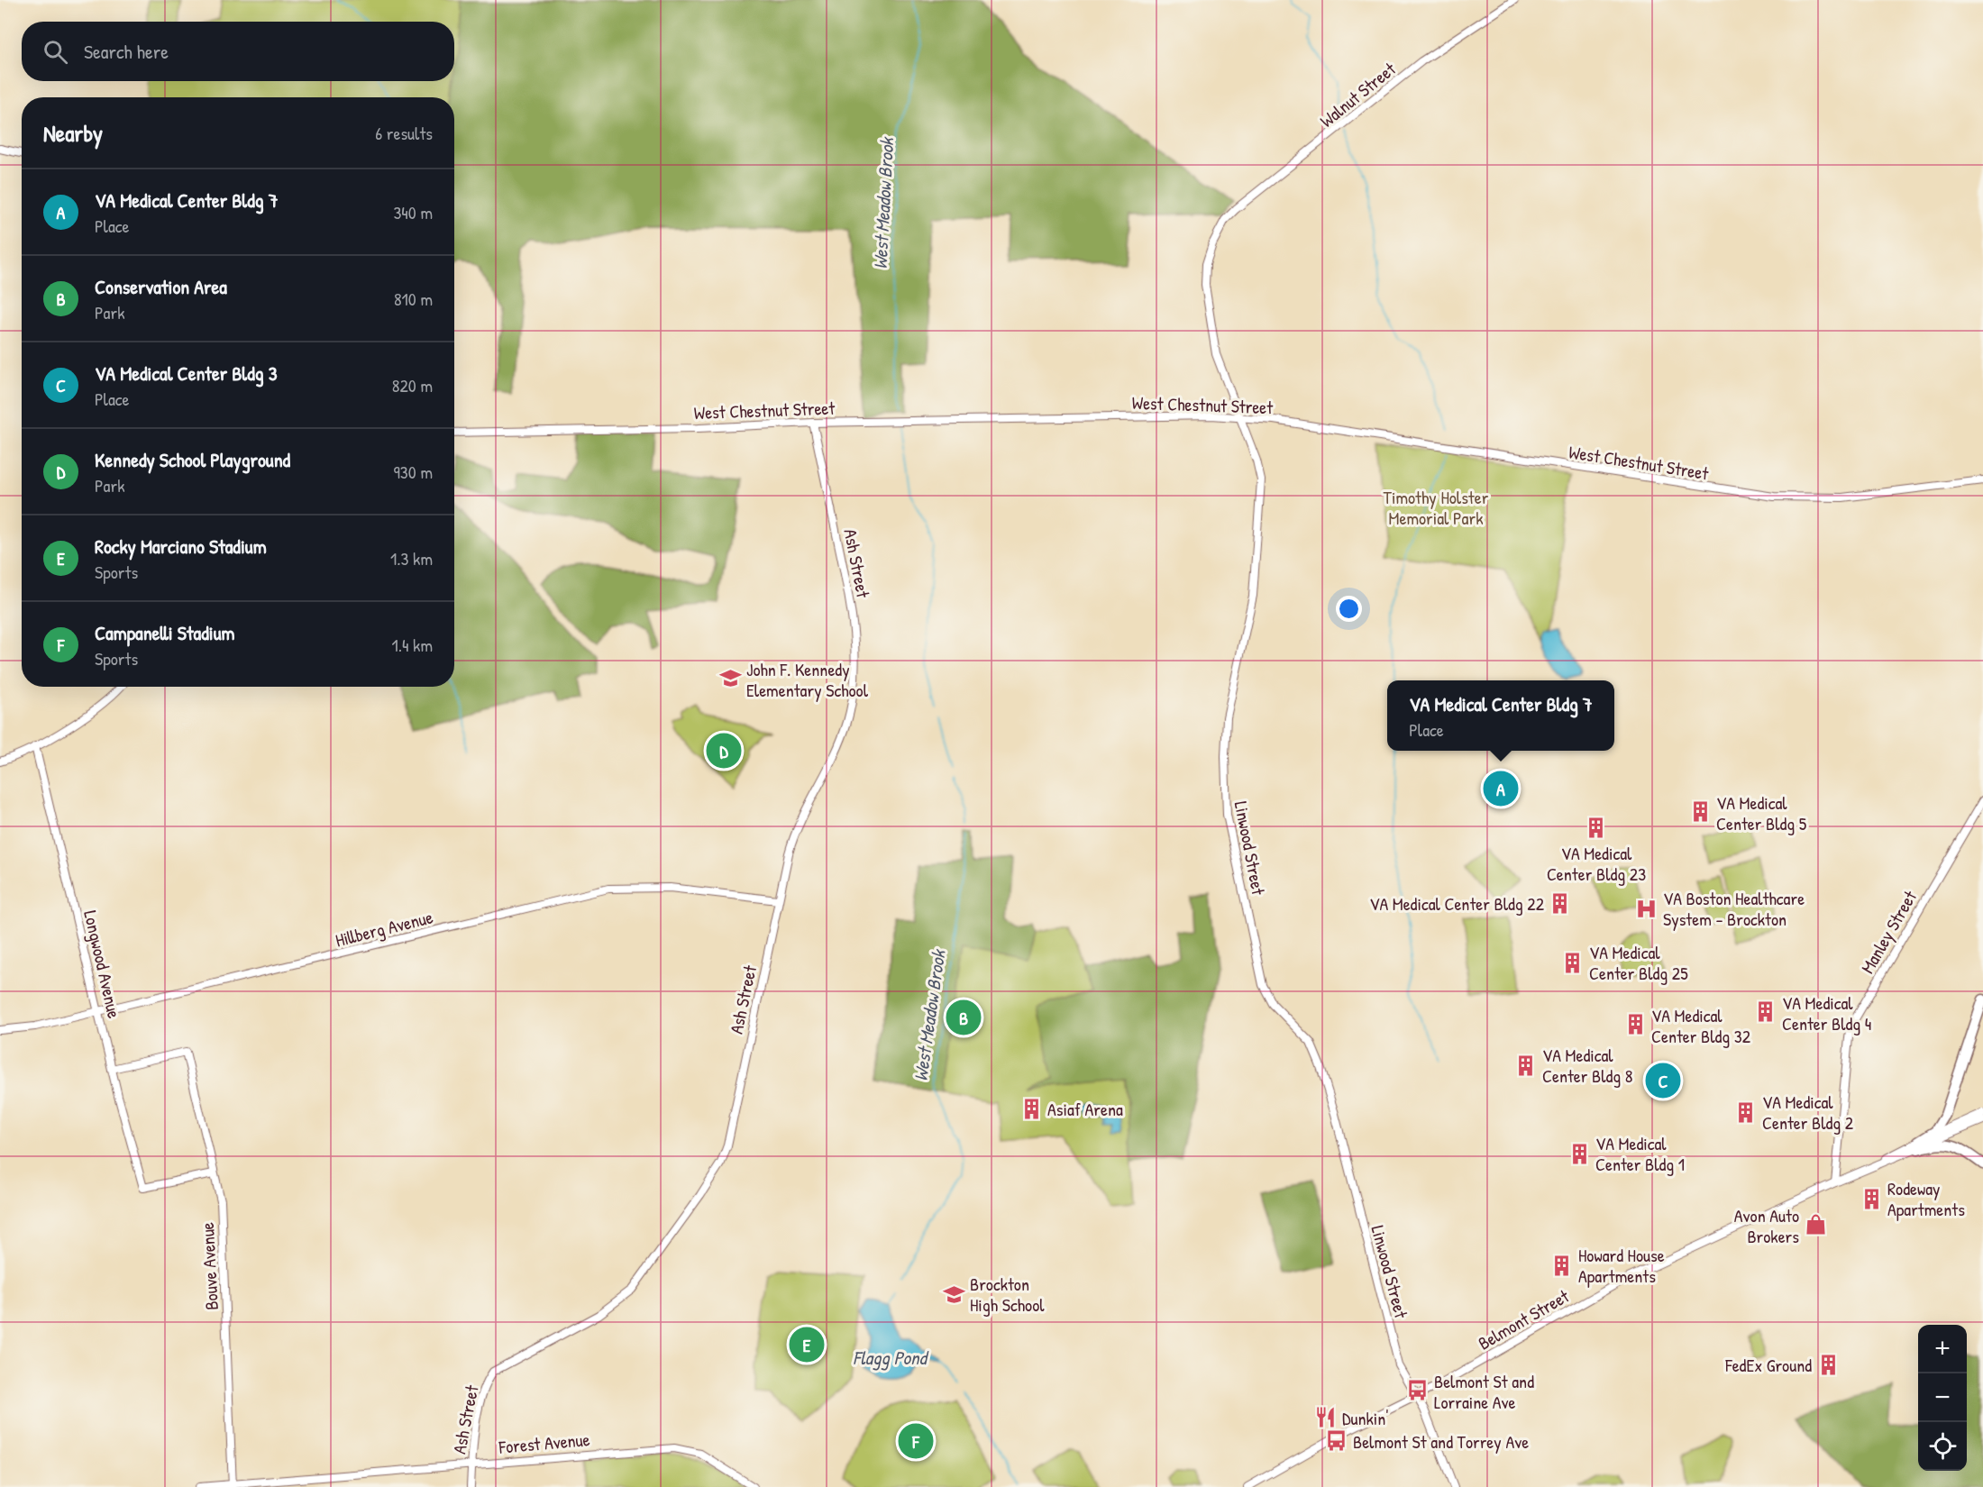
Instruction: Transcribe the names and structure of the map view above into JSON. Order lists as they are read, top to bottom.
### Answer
{
  "streets": {
    "main road": ["West Chestnut Street", "Manley Street", "Belmont Street"],
    "street": [
      "Walnut Street",
      "Ash Street",
      "Linwood Street",
      "Hillberg Avenue",
      "Longwood Avenue",
      "Bouve Avenue",
      "Forest Avenue"
    ]
  },
  "crossings": [
    ["Walnut Street", "Linwood Street"],
    ["West Chestnut Street", "Ash Street"],
    ["West Chestnut Street", "Linwood Street"],
    ["Ash Street", "Hillberg Avenue"],
    ["Ash Street", "Forest Avenue"],
    ["Linwood Street", "Belmont Street"],
    ["Hillberg Avenue", "Longwood Avenue"],
    ["Manley Street", "Belmont Street"],
    ["Longwood Avenue", "Bouve Avenue"],
    ["Bouve Avenue", "Forest Avenue"]
  ],
  "water": ["West Meadow Brook", "Flagg Pond"],
  "parks": ["Timothy Holster Memorial Park"],
  "places": {
    "school or university": ["John F. Kennedy Elementary School", "Brockton High School"],
    "building": [
      "VA Medical Center Bldg 5",
      "VA Medical Center Bldg 23",
      "VA Medical Center Bldg 22",
      "VA Medical Center Bldg 25",
      "VA Medical Center Bldg 4",
      "VA Medical Center Bldg 32",
      "VA Medical Center Bldg 8",
      "Asiaf Arena",
      "VA Medical Center Bldg 2",
      "VA Medical Center Bldg 1",
      "Rodeway Apartments",
      "Howard House Apartments",
      "FedEx Ground"
    ],
    "hospital": ["VA Boston Healthcare System - Brockton"],
    "shop": ["Avon Auto Brokers"],
    "bus stop": ["Belmont St and Lorraine Ave", "Belmont St and Torrey Ave"],
    "restaurant": ["Dunkin'"]
  },
  "page": {
    "search": "Search here",
    "heading": ["Nearby", "6 results"],
    "list": [
      {
        "mark": "A",
        "name": "VA Medical Center Bldg 7",
        "note": "Place",
        "value": "340 m"
      },
      {
        "mark": "B",
        "name": "Conservation Area",
        "note": "Park",
        "value": "810 m"
      },
      {
        "mark": "C",
        "name": "VA Medical Center Bldg 3",
        "note": "Place",
        "value": "820 m"
      },
      {
        "mark": "D",
        "name": "Kennedy School Playground",
        "note": "Park",
        "value": "930 m"
      },
      {
        "mark": "E",
        "name": "Rocky Marciano Stadium",
        "note": "Sports",
        "value": "1.3 km"
      },
      {
        "mark": "F",
        "name": "Campanelli Stadium",
        "note": "Sports",
        "value": "1.4 km"
      }
    ],
    "popup": ["VA Medical Center Bldg 7", "Place"],
    "pins": [
      "D",
      "A",
      "B",
      "C",
      "E",
      "F"
    ],
    "map_buttons": ["+", "−"]
  }
}
